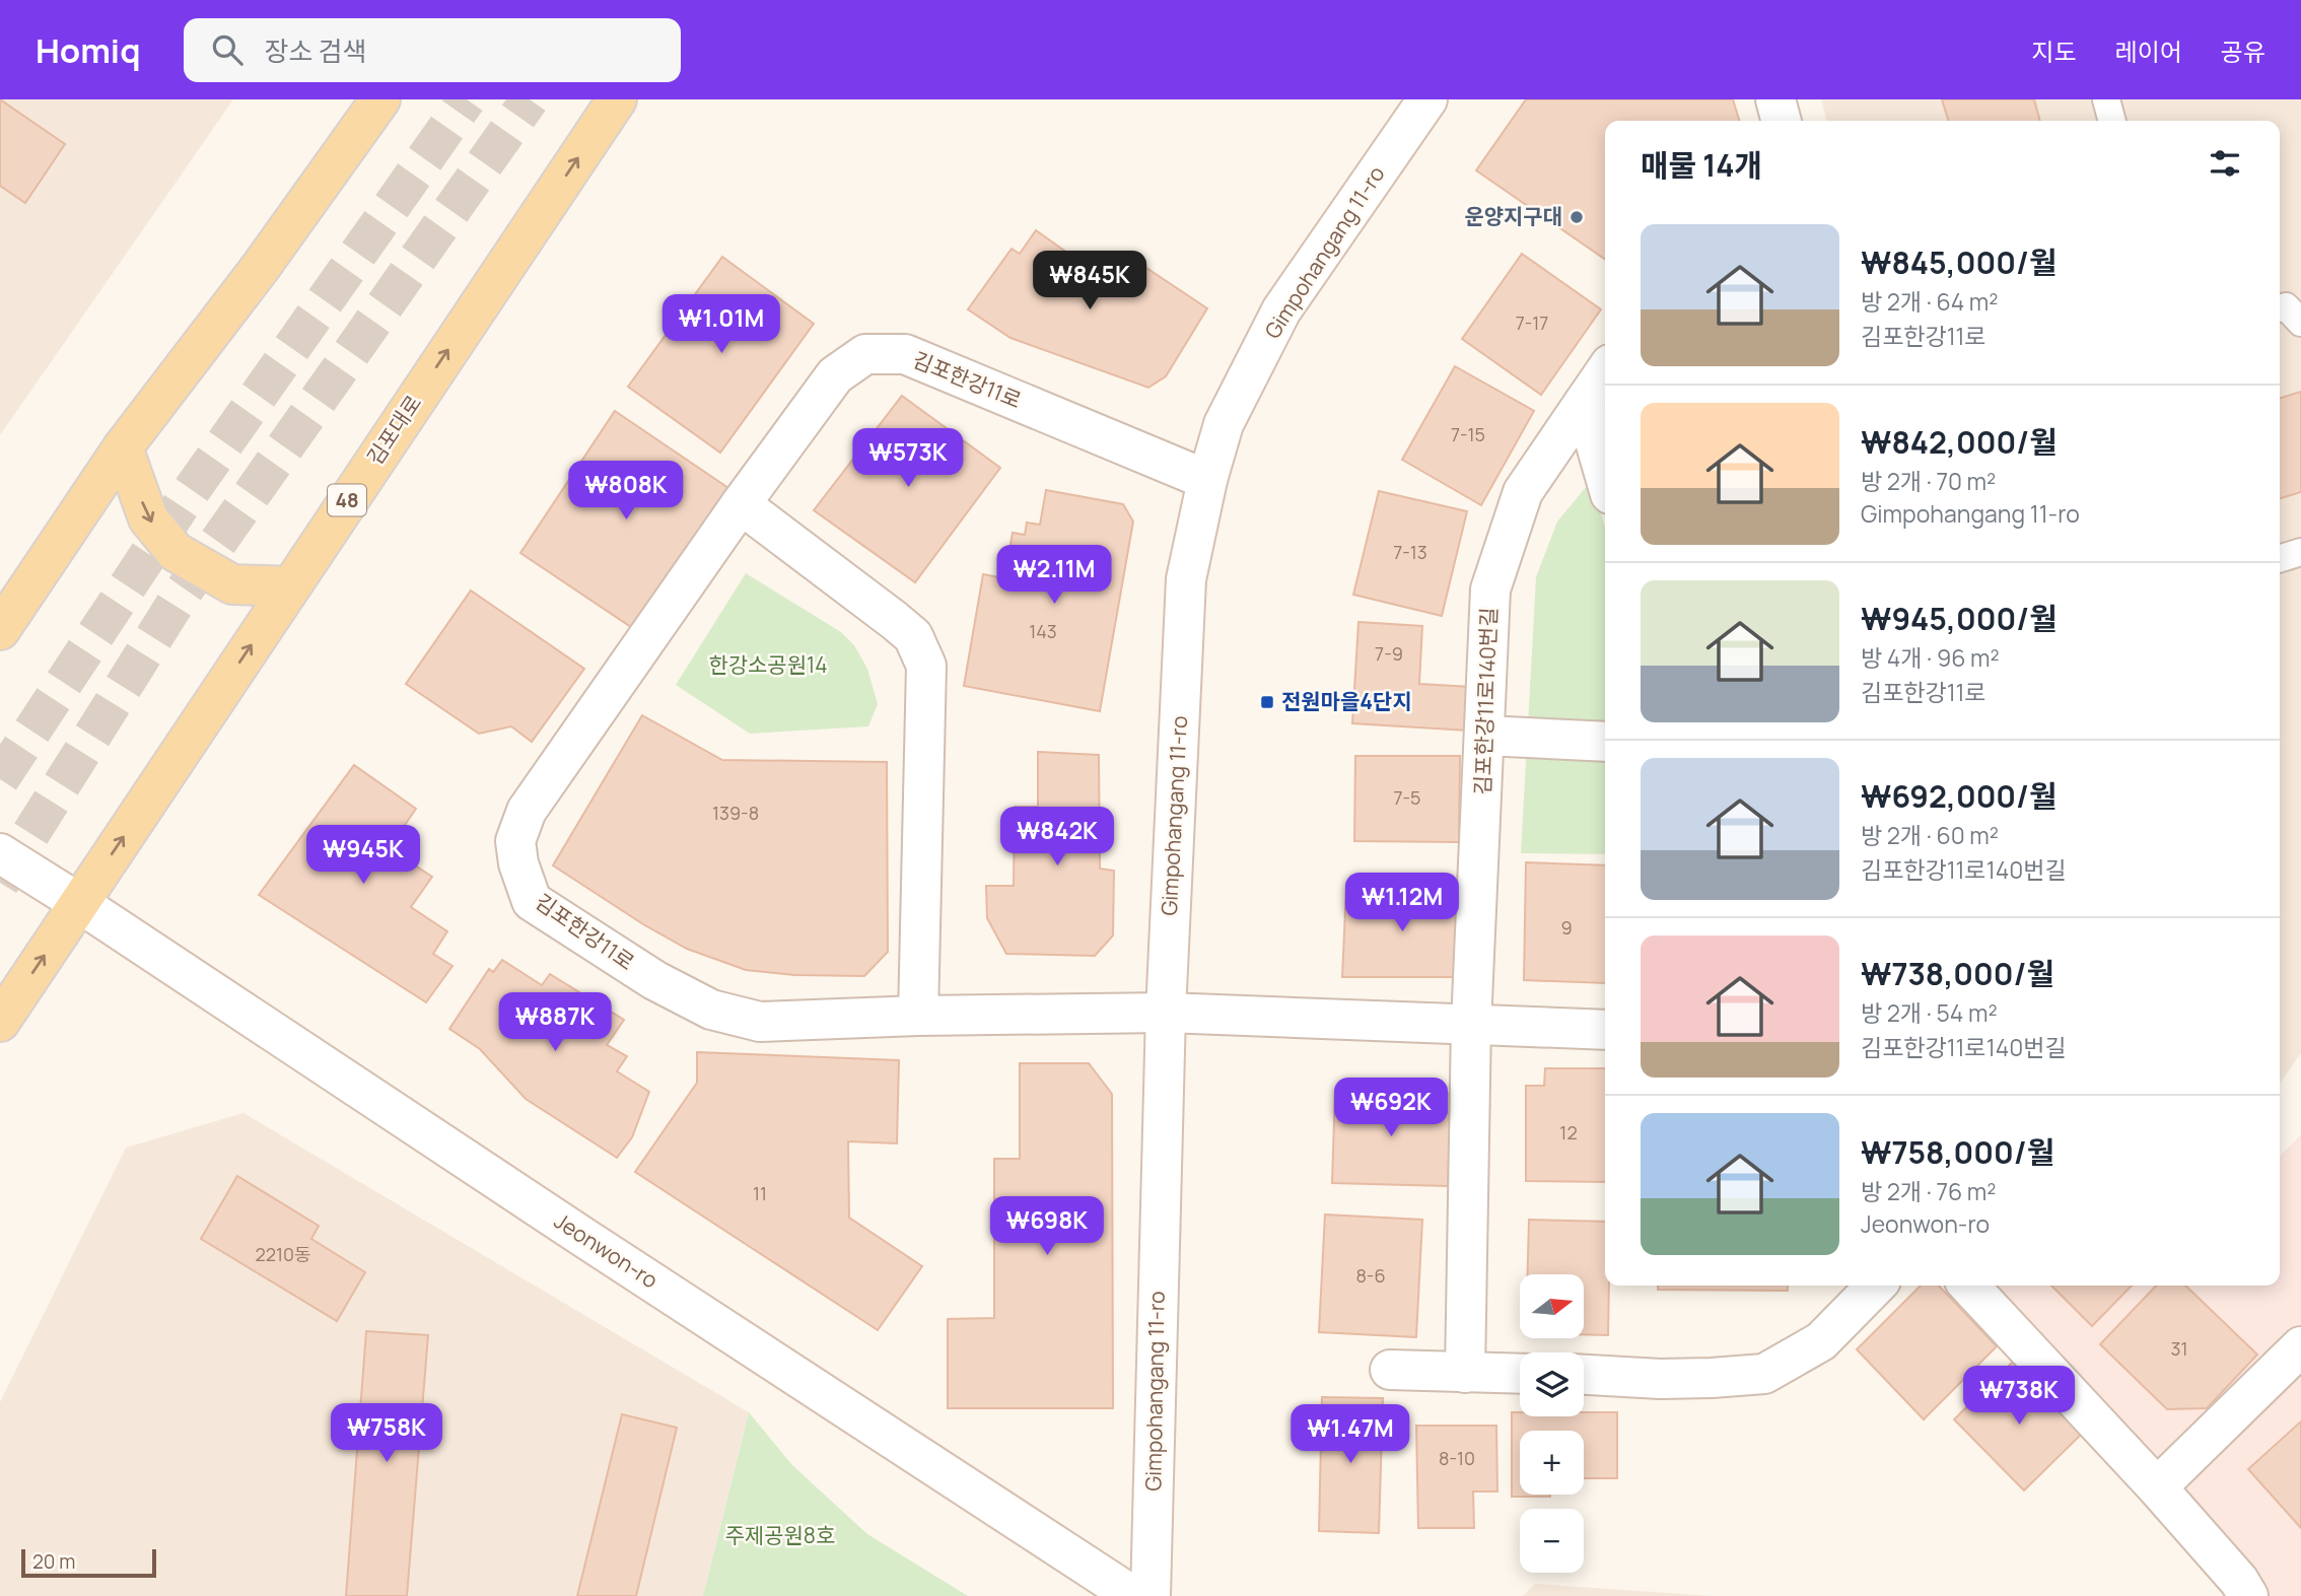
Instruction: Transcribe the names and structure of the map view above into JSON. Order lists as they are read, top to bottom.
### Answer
{
  "streets": {
    "main road": ["김포대로", "48"],
    "street": [
      "Gimpohangang 11-ro",
      "김포한강11로",
      "김포한강11로140번길",
      "Jeonwon-ro"
    ]
  },
  "crossings": [
    ["Gimpohangang 11-ro", "김포한강11로"],
    ["김포대로", "48"],
    ["김포대로", "Jeonwon-ro"],
    ["48", "Jeonwon-ro"]
  ],
  "parks": ["한강소공원14", "주제공원8호"],
  "places": {
    "other": ["운양지구대"],
    "transit": ["전원마을4단지"]
  },
  "house_numbers": [
    "7-17",
    "7-15",
    "7-13",
    "143",
    "7-9",
    "7-5",
    "139-8",
    "9",
    "12",
    "11",
    "2210동",
    "8-6",
    "31",
    "8-10"
  ],
  "scale_bar": "20 m",
  "north": "right",
  "page": {
    "header": "Homiq",
    "search": "장소 검색",
    "nav": ["지도", "레이어", "공유"],
    "heading": "매물 14개",
    "list": [
      {
        "name": "₩845,000/월",
        "note": "방 2개 · 64 m² · 김포한강11로"
      },
      {
        "name": "₩842,000/월",
        "note": "방 2개 · 70 m² · Gimpohangang 11-ro"
      },
      {
        "name": "₩945,000/월",
        "note": "방 4개 · 96 m² · 김포한강11로"
      },
      {
        "name": "₩692,000/월",
        "note": "방 2개 · 60 m² · 김포한강11로140번길"
      },
      {
        "name": "₩738,000/월",
        "note": "방 2개 · 54 m² · 김포한강11로140번길"
      },
      {
        "name": "₩758,000/월",
        "note": "방 2개 · 76 m² · Jeonwon-ro"
      }
    ],
    "price": [
      "₩845K",
      "₩1.01M",
      "₩573K",
      "₩808K",
      "₩2.11M",
      "₩842K",
      "₩945K",
      "₩1.12M",
      "₩887K",
      "₩692K",
      "₩698K",
      "₩738K",
      "₩758K",
      "₩1.47M"
    ],
    "map_buttons": ["+", "−"],
    "scale": "20 m"
  }
}
